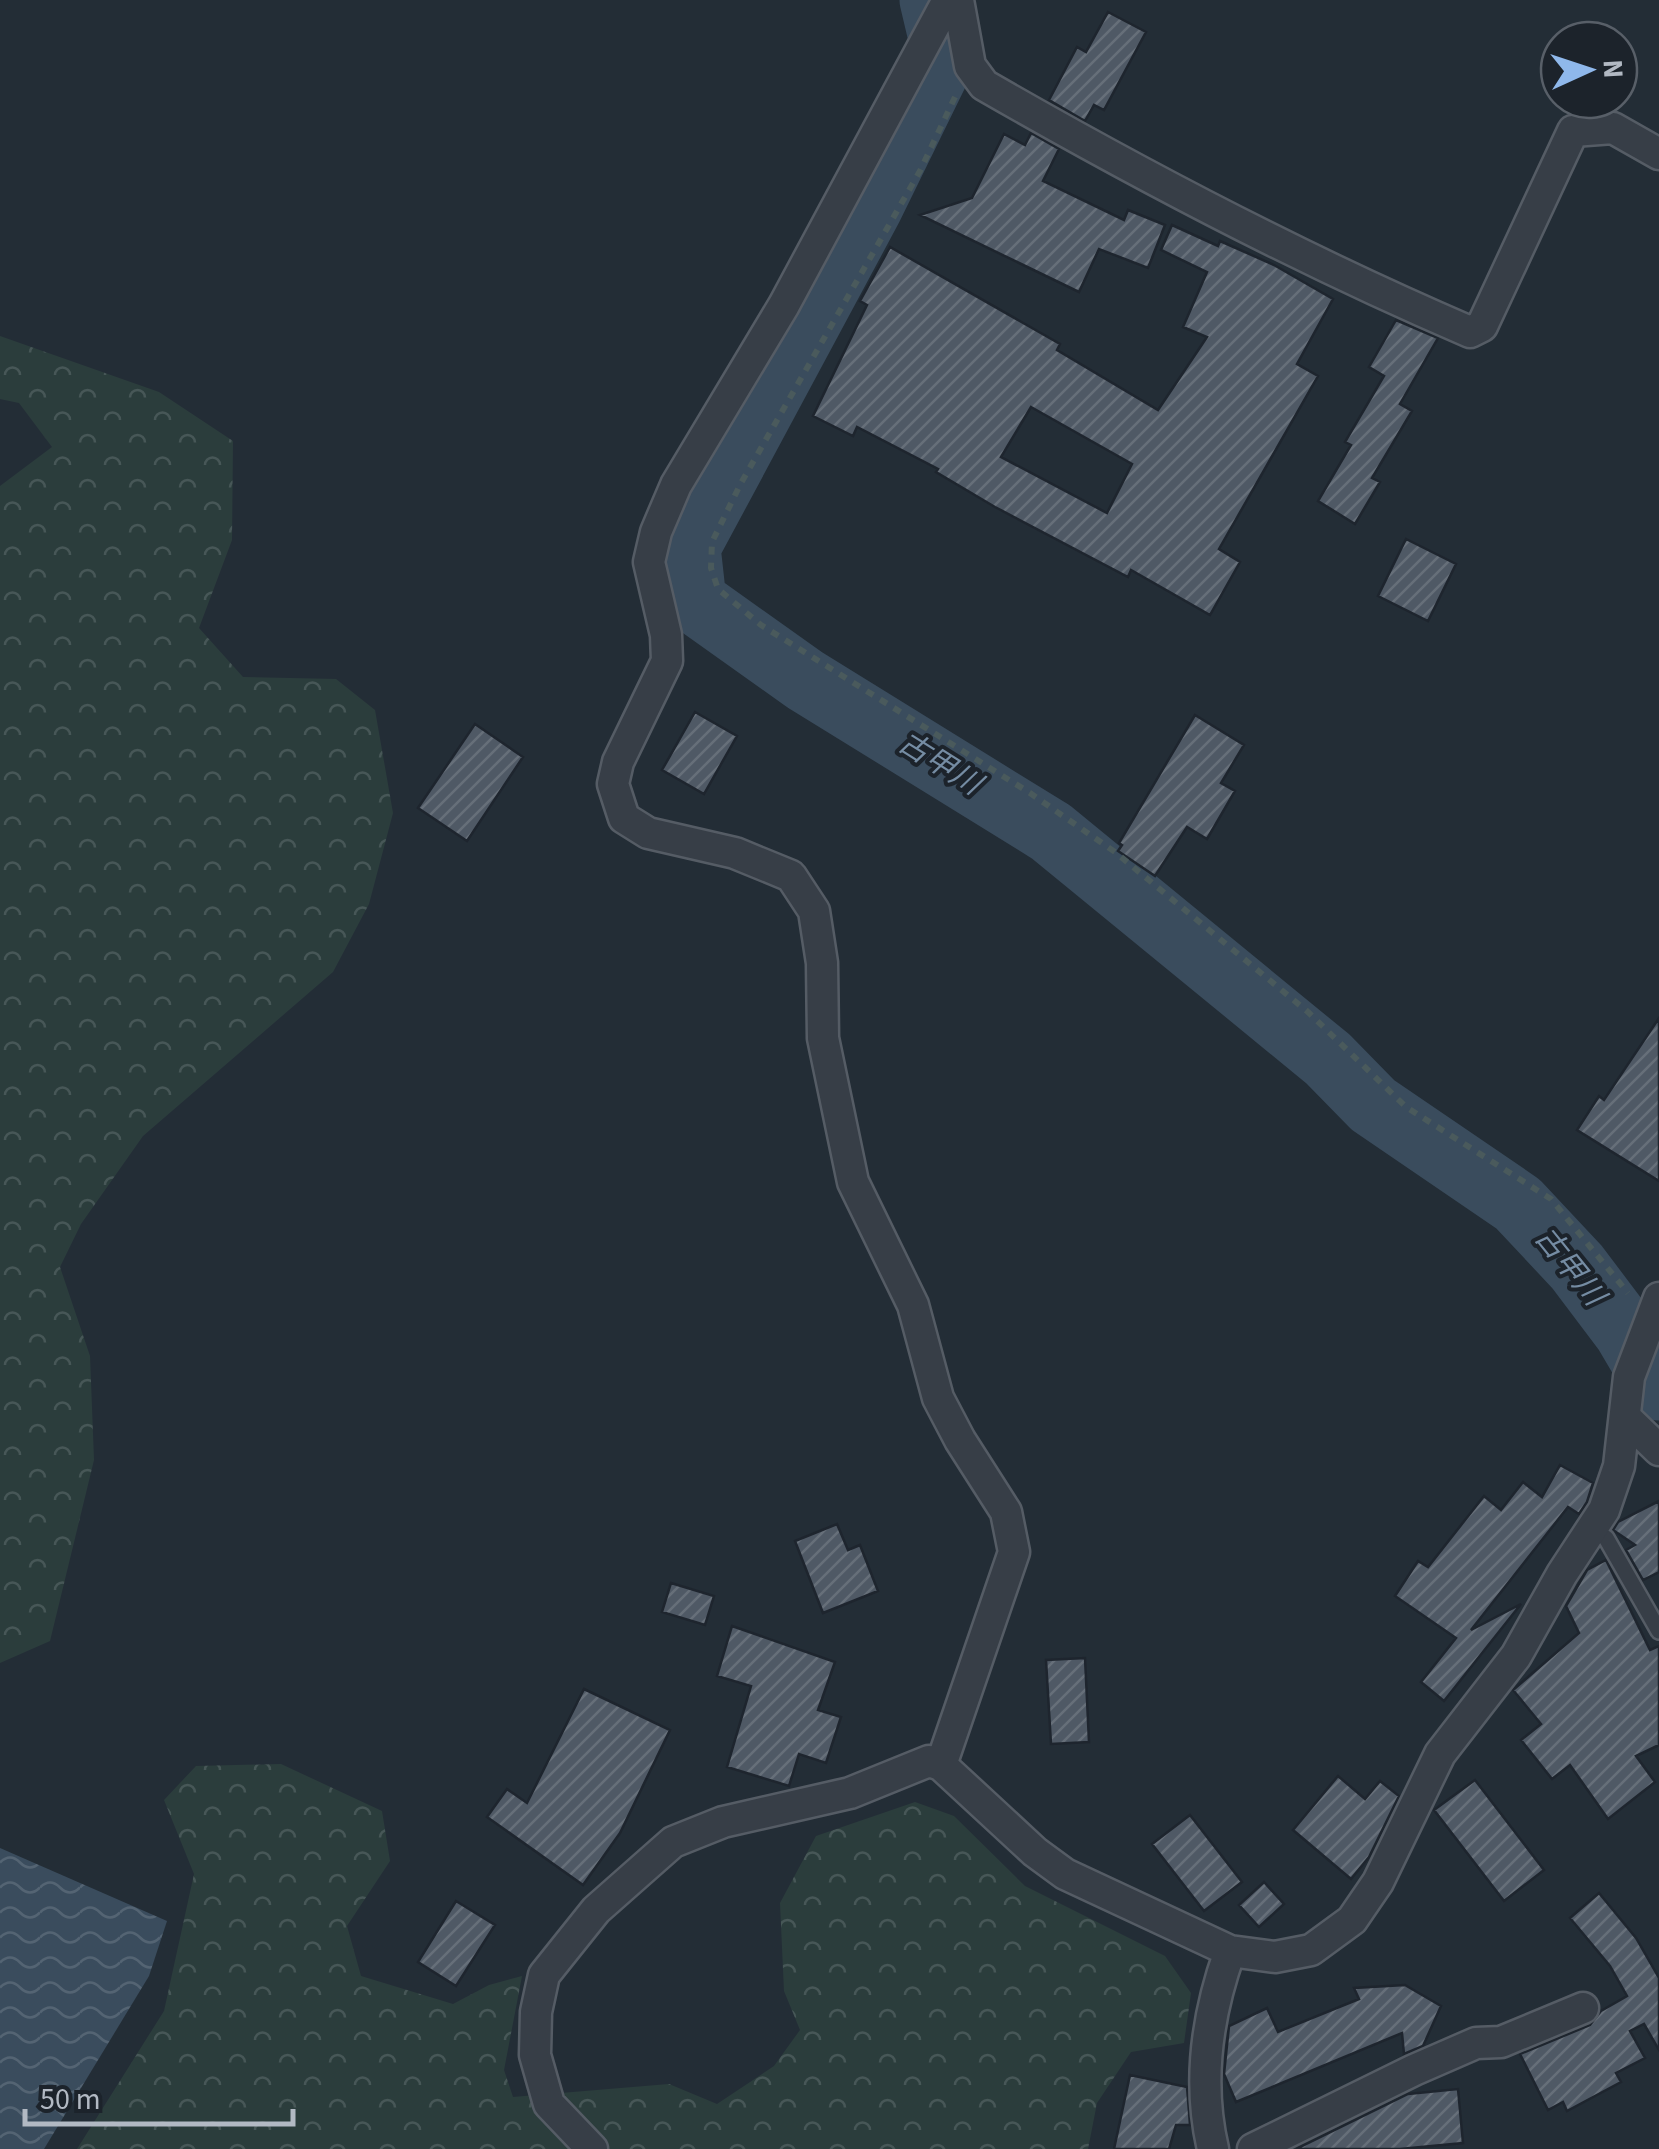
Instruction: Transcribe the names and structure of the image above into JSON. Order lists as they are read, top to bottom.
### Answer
{
  "water": ["古甲川"],
  "scale_bar": "50 m",
  "north": "right"
}
